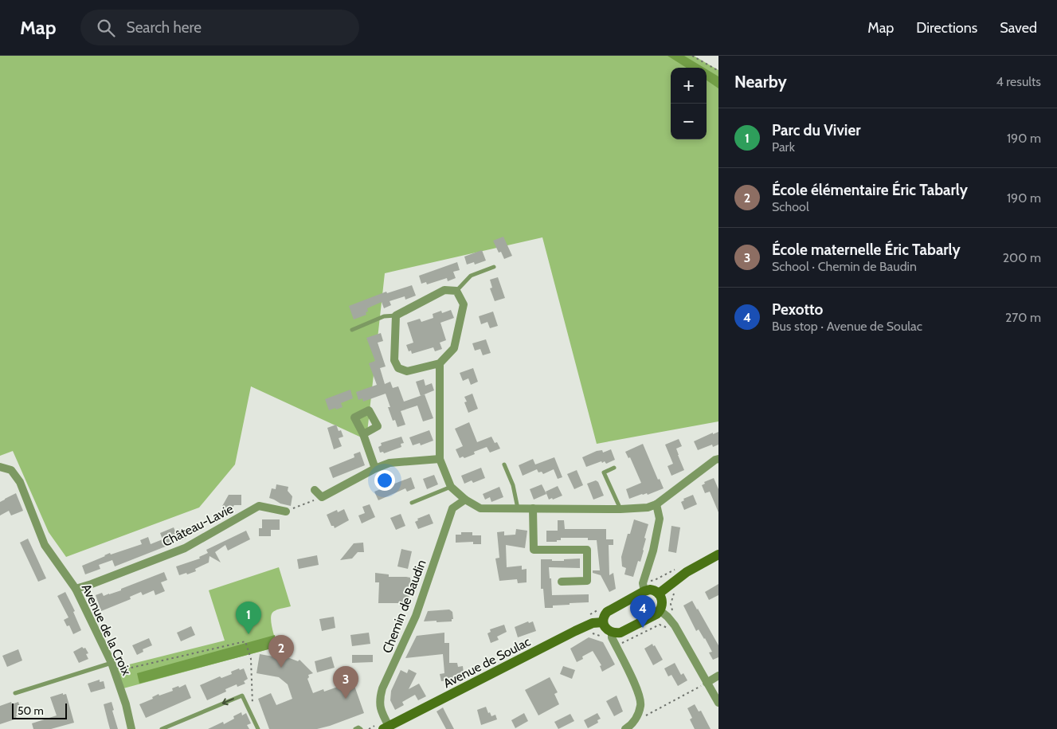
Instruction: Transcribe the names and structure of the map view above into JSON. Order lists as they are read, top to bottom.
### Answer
{
  "streets": {
    "main road": ["Avenue de Soulac"],
    "street": ["Château-Lavie", "Chemin de Baudin", "Avenue de la Croix"]
  },
  "crossings": [
    ["Château-Lavie", "Avenue de la Croix"],
    ["Chemin de Baudin", "Avenue de Soulac"]
  ],
  "scale_bar": "50 m",
  "page": {
    "header": "Map",
    "search": "Search here",
    "nav": ["Map", "Directions", "Saved"],
    "heading": ["Nearby", "4 results"],
    "map_buttons": ["+", "−"],
    "list": [
      {
        "mark": "1",
        "name": "Parc du Vivier",
        "note": "Park",
        "value": "190 m"
      },
      {
        "mark": "2",
        "name": "École élémentaire Éric Tabarly",
        "note": "School",
        "value": "190 m"
      },
      {
        "mark": "3",
        "name": "École maternelle Éric Tabarly",
        "note": "School · Chemin de Baudin",
        "value": "200 m"
      },
      {
        "mark": "4",
        "name": "Pexotto",
        "note": "Bus stop · Avenue de Soulac",
        "value": "270 m"
      }
    ],
    "pins": [
      "4",
      "1",
      "2",
      "3"
    ],
    "scale": "50 m"
  }
}
